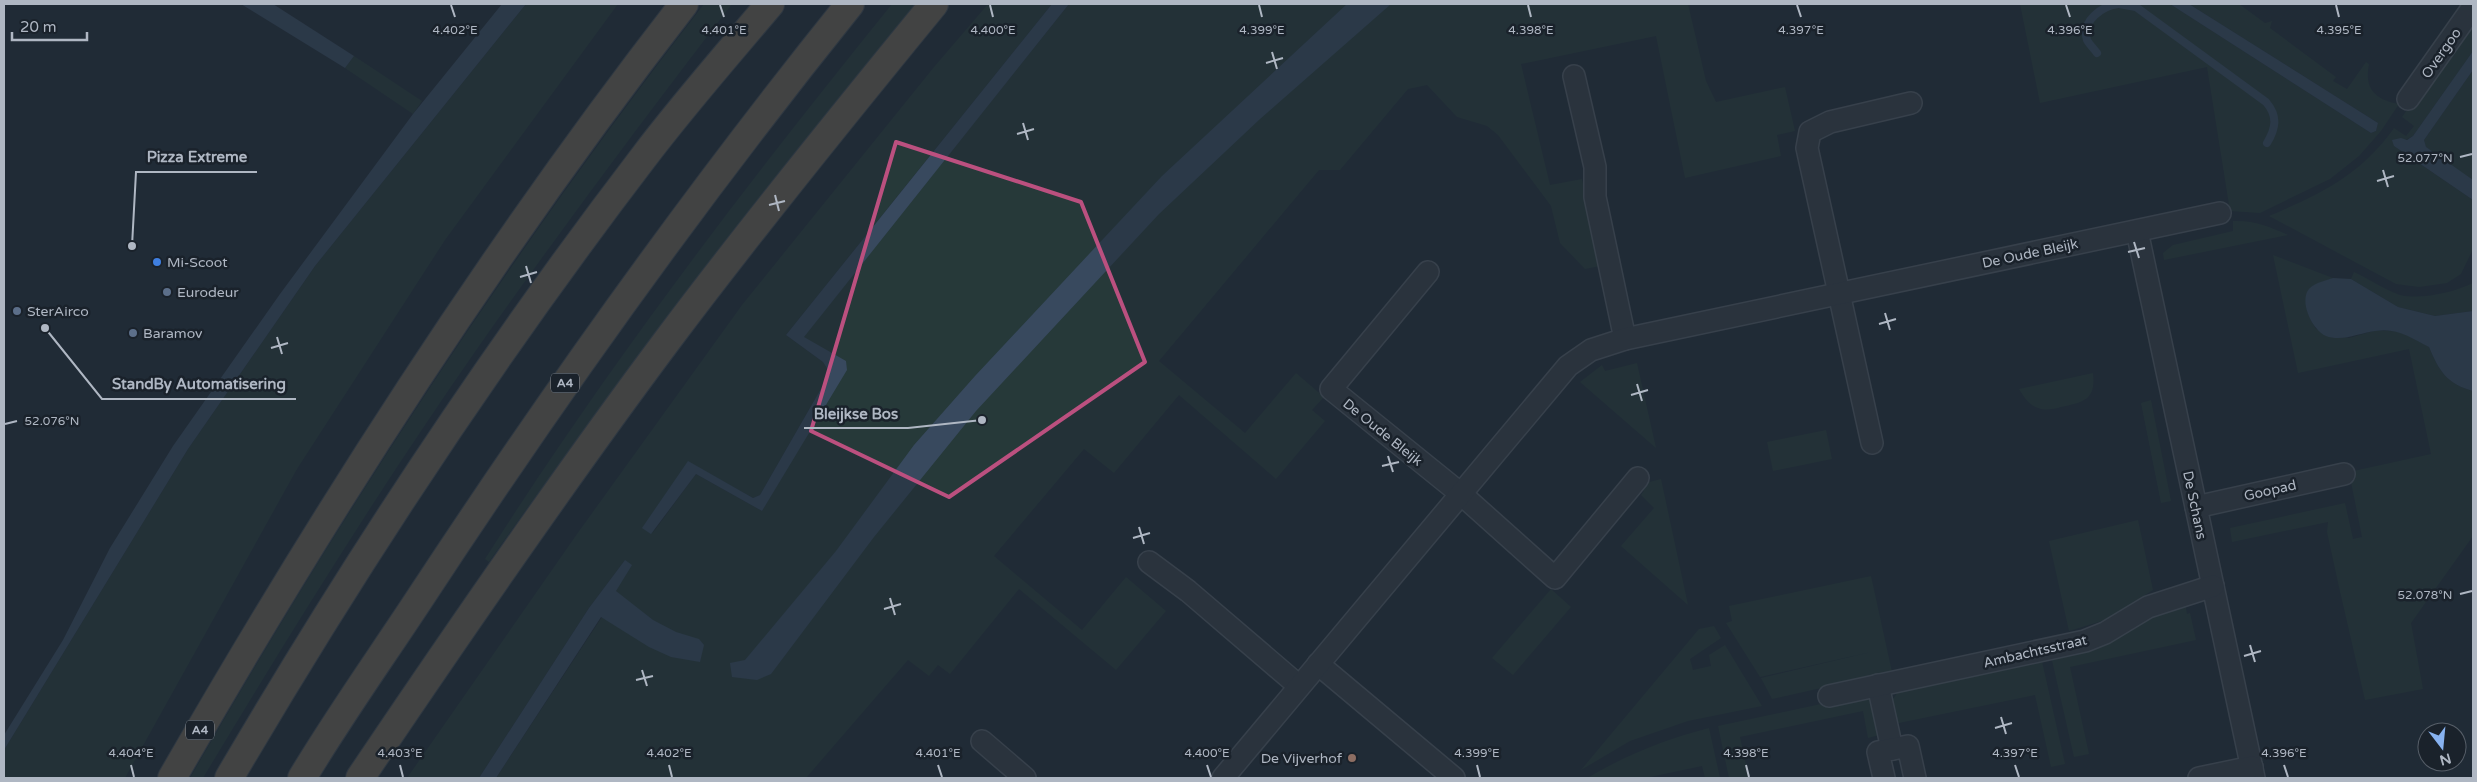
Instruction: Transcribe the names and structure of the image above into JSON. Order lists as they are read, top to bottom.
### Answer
{
  "streets": {
    "highway": ["A4"],
    "street": [
      "Overgoo",
      "De Oude Bleijk",
      "Goopad",
      "De Schans",
      "Ambachtsstraat"
    ]
  },
  "crossings": [
    ["De Oude Bleijk", "De Schans"],
    ["Goopad", "De Schans"],
    ["De Schans", "Ambachtsstraat"]
  ],
  "places": [
    "Pizza Extreme",
    "Mi-Scoot",
    "Eurodeur",
    "SterAirco",
    "StandBy Automatisering",
    "Baramov",
    "Bleijkse Bos",
    "De Vijverhof"
  ],
  "scale_bar": "20 m",
  "north": "bottom",
  "coordinates": [
    "4.402°E",
    "4.401°E",
    "4.400°E",
    "4.399°E",
    "4.398°E",
    "4.397°E",
    "4.396°E",
    "4.395°E",
    "52.077°N",
    "52.076°N",
    "52.078°N",
    "4.404°E",
    "4.403°E"
  ]
}
